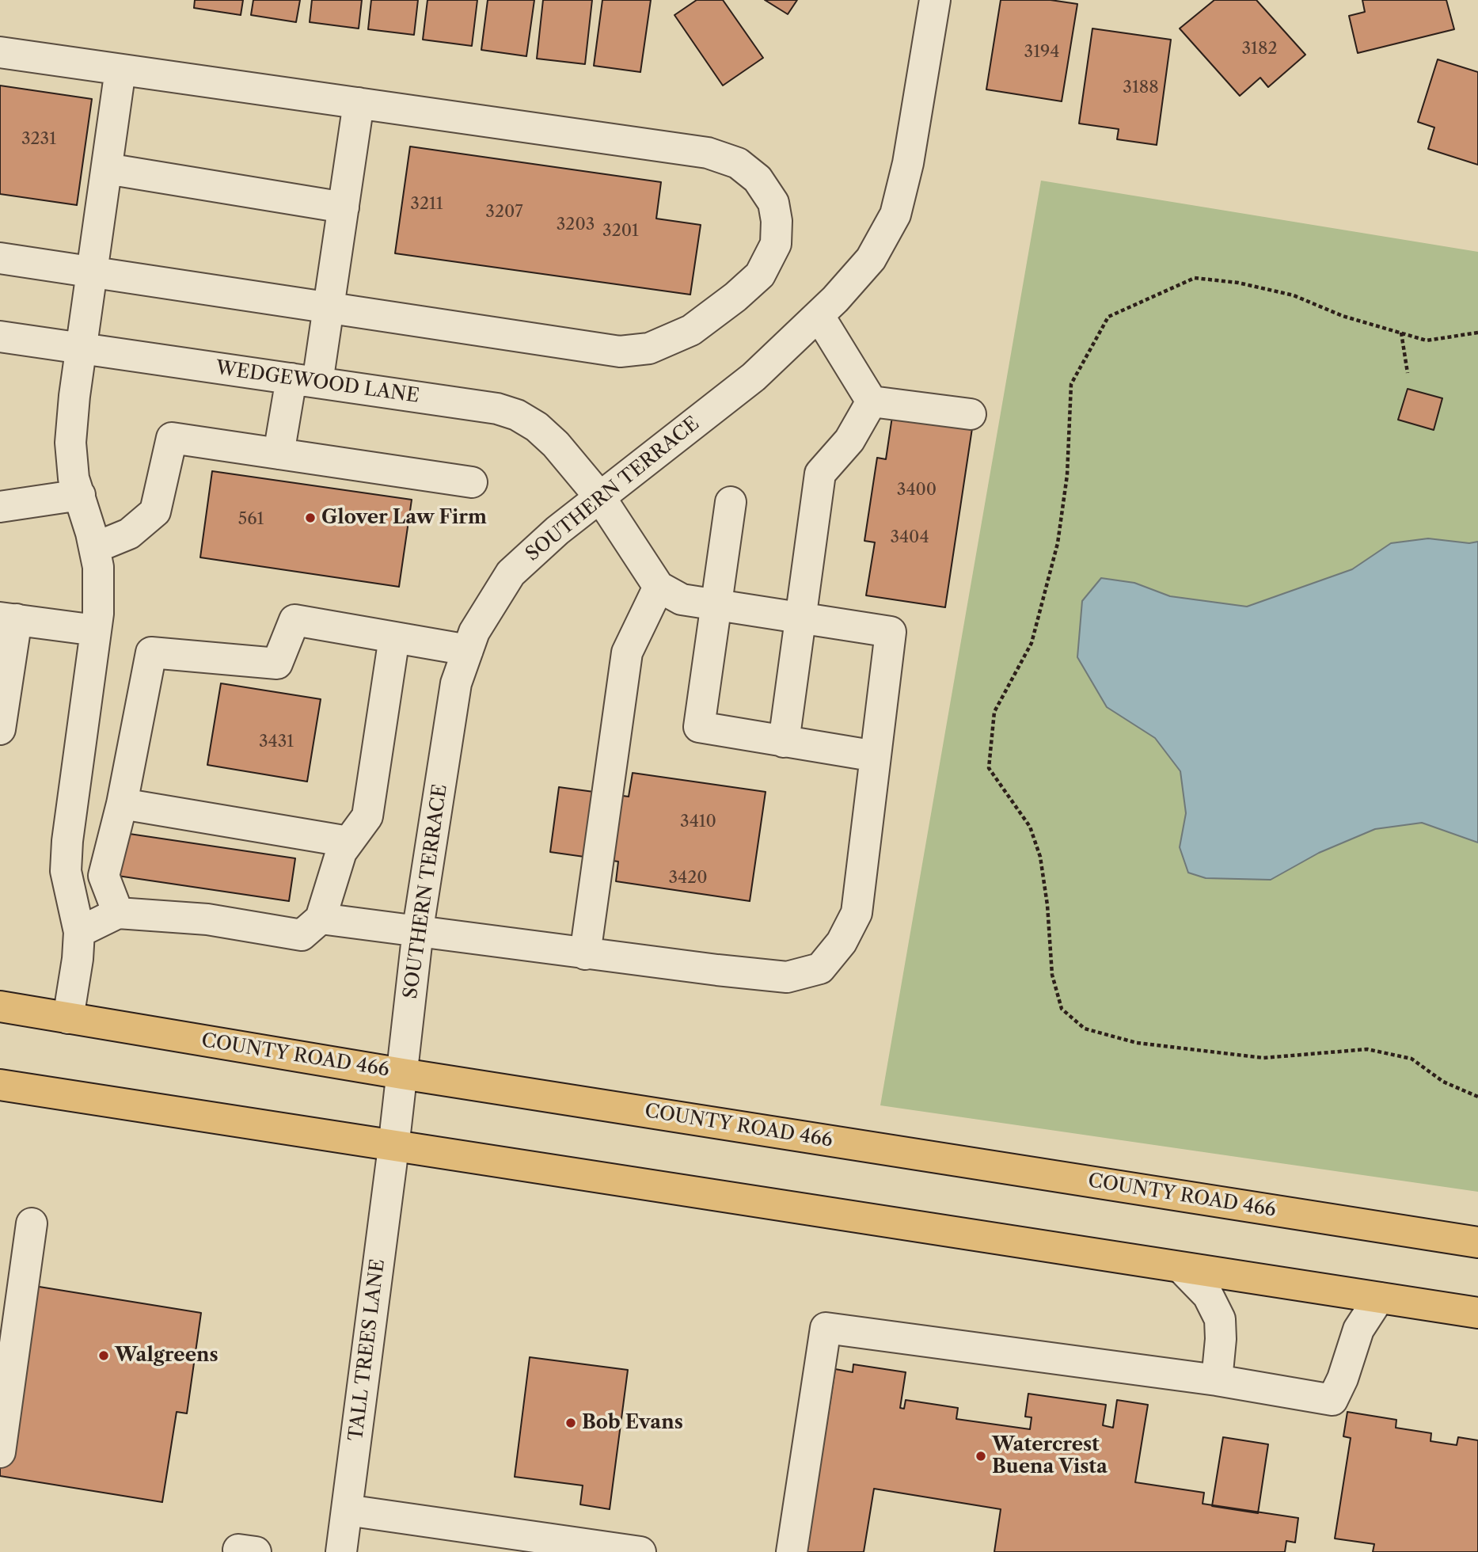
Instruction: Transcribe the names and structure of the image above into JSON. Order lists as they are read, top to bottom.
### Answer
{
  "streets": {
    "main road": ["COUNTY ROAD 466"],
    "street": ["WEDGEWOOD LANE", "SOUTHERN TERRACE", "TALL TREES LANE"]
  },
  "crossings": [
    ["WEDGEWOOD LANE", "SOUTHERN TERRACE"],
    ["SOUTHERN TERRACE", "COUNTY ROAD 466"],
    ["SOUTHERN TERRACE", "TALL TREES LANE"]
  ],
  "places": [
    "Glover Law Firm",
    "Walgreens",
    "Bob Evans",
    "Watercrest Buena Vista"
  ],
  "house_numbers": [
    "3182",
    "3194",
    "3188",
    "3231",
    "3211",
    "3207",
    "3203",
    "3201",
    "3400",
    "561",
    "3404",
    "3431",
    "3410",
    "3420"
  ]
}
